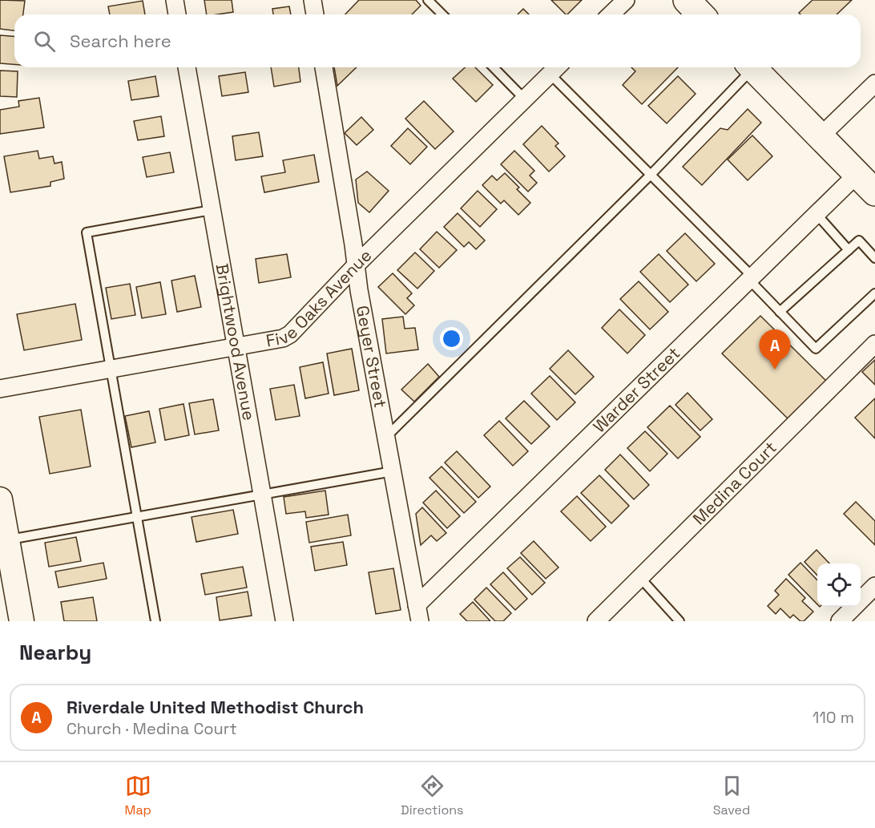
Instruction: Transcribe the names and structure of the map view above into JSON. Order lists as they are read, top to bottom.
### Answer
{
  "streets": {
    "street": [
      "Five Oaks Avenue",
      "Brightwood Avenue",
      "Geyer Street",
      "Warder Street",
      "Medina Court"
    ]
  },
  "crossings": [
    ["Five Oaks Avenue", "Brightwood Avenue"],
    ["Five Oaks Avenue", "Geyer Street"],
    ["Geyer Street", "Warder Street"]
  ],
  "page": {
    "search": "Search here",
    "pins": "A",
    "heading": "Nearby",
    "list": [
      {
        "mark": "A",
        "name": "Riverdale United Methodist Church",
        "note": "Church · Medina Court",
        "value": "110 m"
      }
    ],
    "nav": ["Map", "Directions", "Saved"]
  }
}
